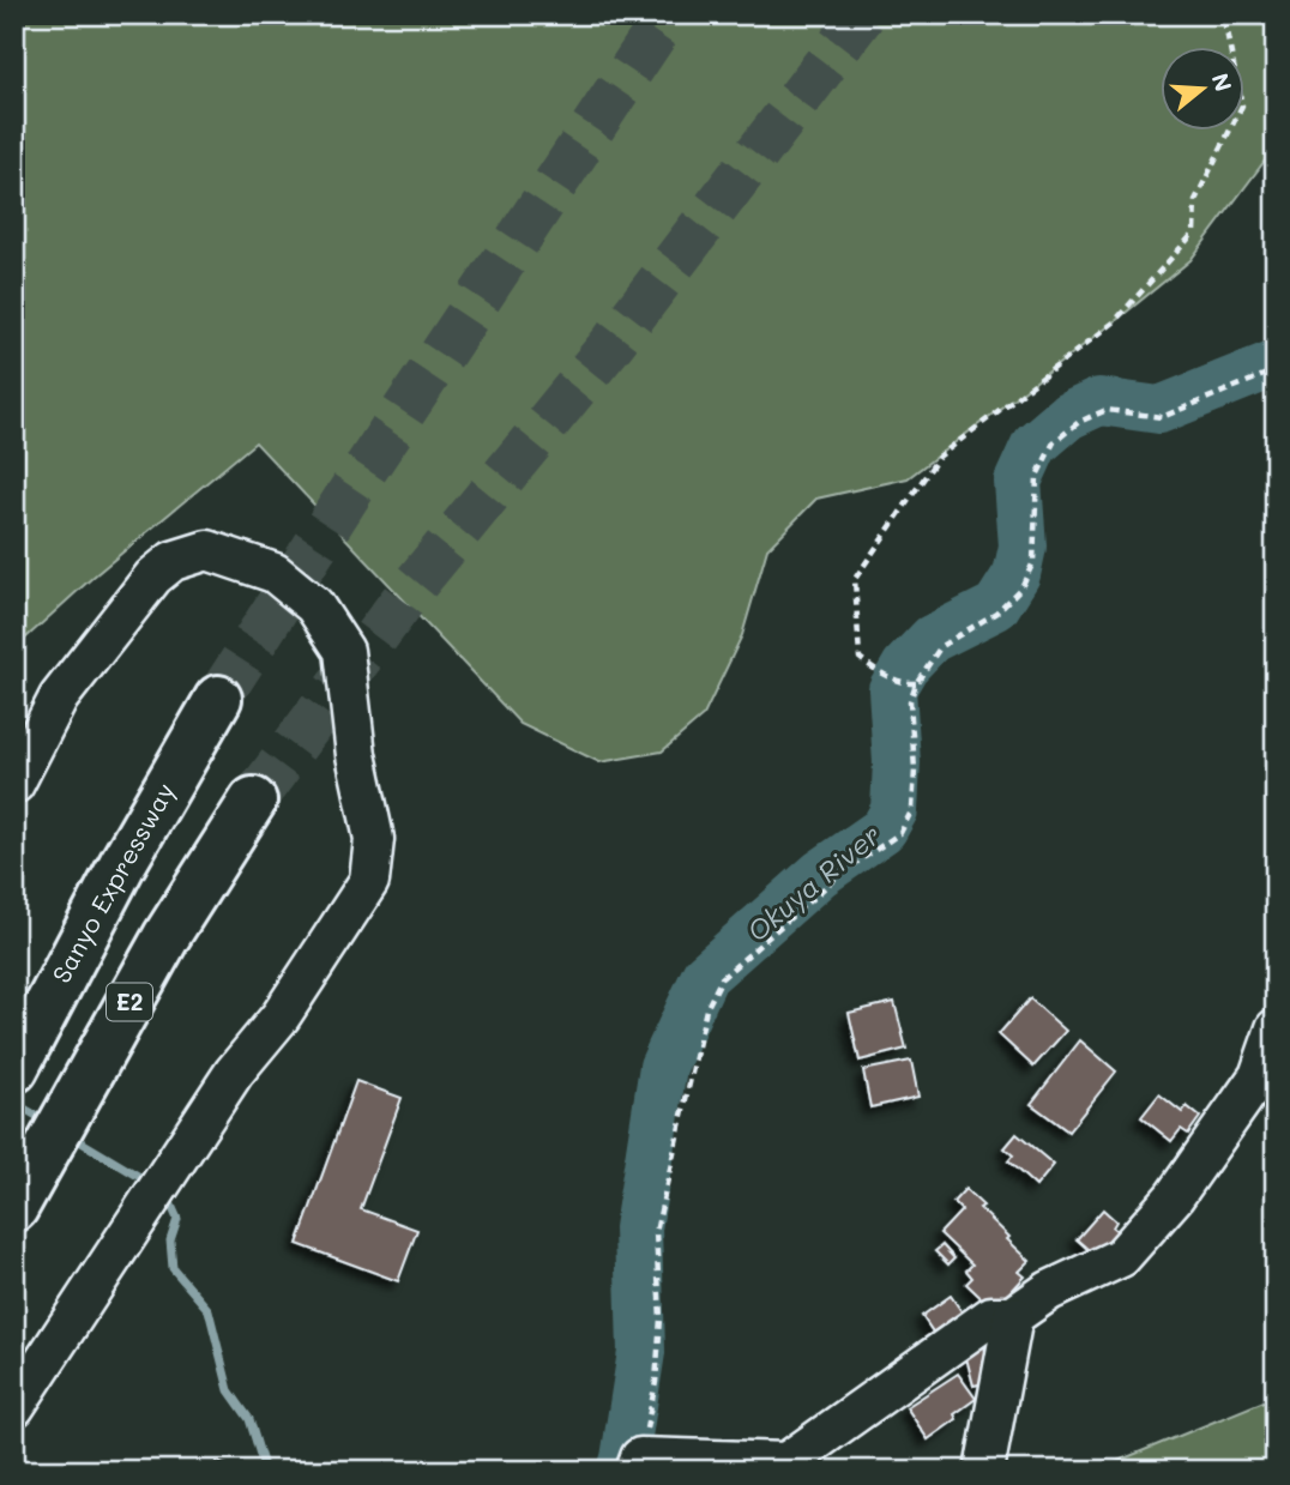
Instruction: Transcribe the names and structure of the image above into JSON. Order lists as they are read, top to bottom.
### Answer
{
  "streets": {
    "highway": ["Sanyo Expressway", "E2"]
  },
  "water": ["Okuya River"],
  "north": "right"
}
